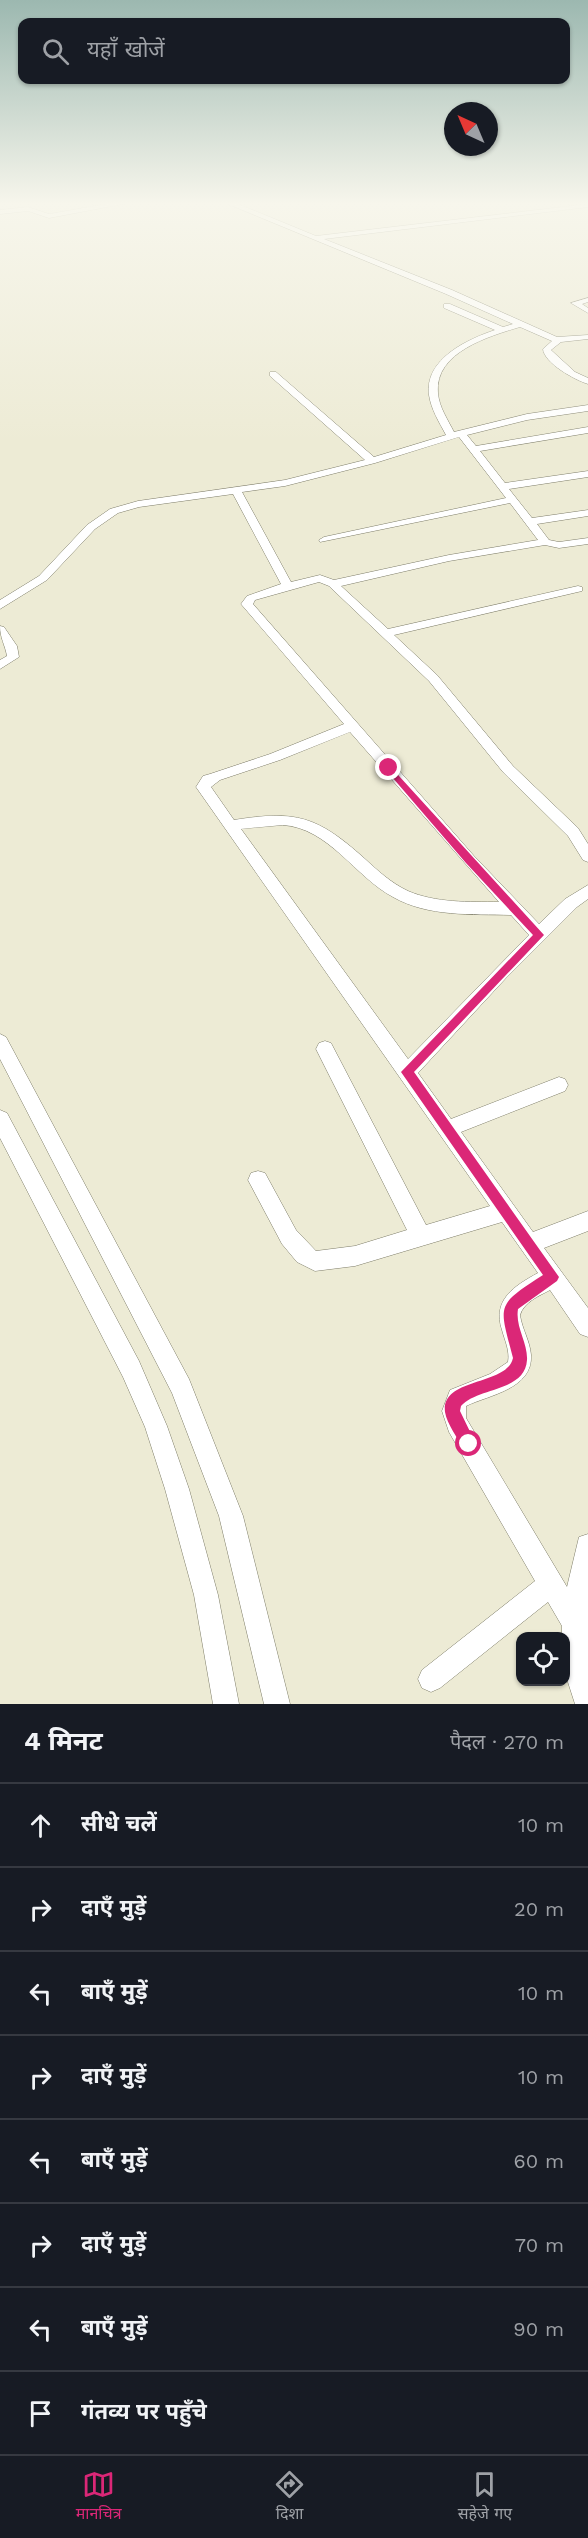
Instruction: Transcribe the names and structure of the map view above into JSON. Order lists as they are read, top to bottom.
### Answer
{
  "north": "top left",
  "page": {
    "search": "यहाँ खोजें",
    "heading": ["4 मिनट", "पैदल · 270 m"],
    "list": [
      ["सीधे चलें", "10 m"],
      ["दाएँ मुड़ें", "20 m"],
      ["बाएँ मुड़ें", "10 m"],
      ["दाएँ मुड़ें", "10 m"],
      ["बाएँ मुड़ें", "60 m"],
      ["दाएँ मुड़ें", "70 m"],
      ["बाएँ मुड़ें", "90 m"],
      "गंतव्य पर पहुँचे"
    ],
    "nav": ["मानचित्र", "दिशा", "सहेजे गए"]
  }
}
